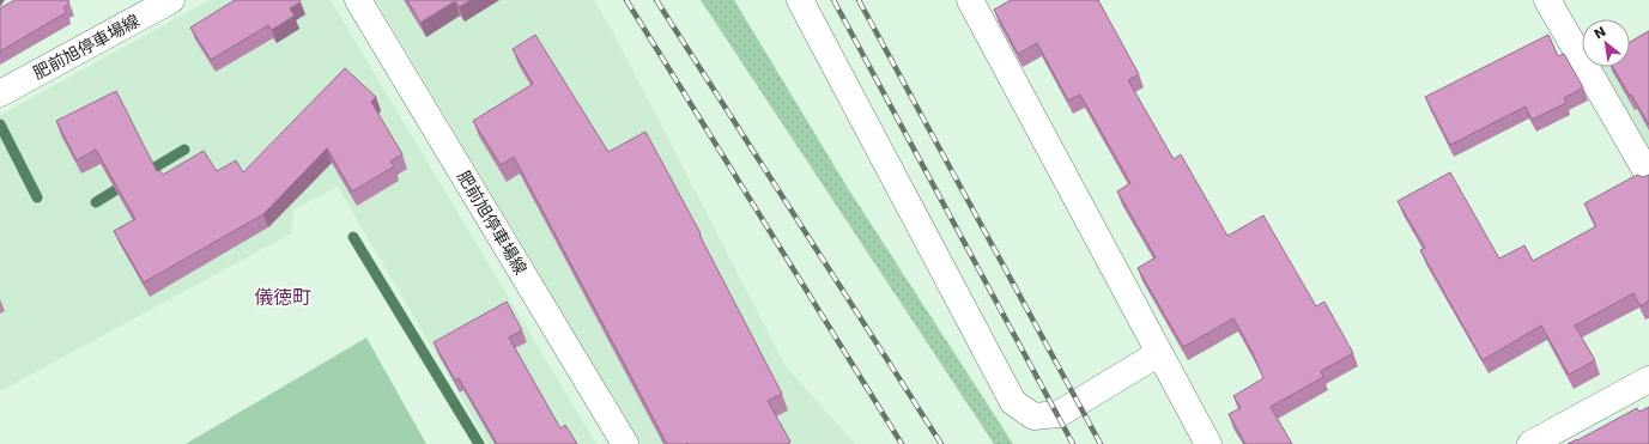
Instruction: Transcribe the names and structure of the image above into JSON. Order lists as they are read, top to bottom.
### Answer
{
  "streets": {
    "street": ["肥前旭停車場線"]
  },
  "districts": ["儀徳町"],
  "north": "top left"
}
